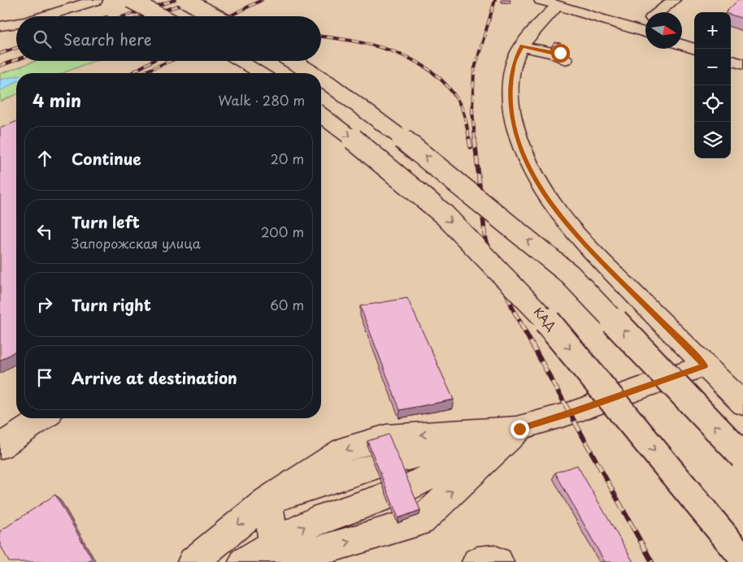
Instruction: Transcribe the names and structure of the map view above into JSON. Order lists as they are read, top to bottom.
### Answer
{
  "streets": {
    "main road": ["КАД"]
  },
  "north": "right",
  "page": {
    "map_buttons": ["+", "−"],
    "search": "Search here",
    "heading": ["4 min", "Walk · 280 m"],
    "list": [
      ["Continue", "20 m"],
      ["Turn left", "Запорожская улица", "200 m"],
      ["Turn right", "60 m"],
      "Arrive at destination"
    ]
  }
}
